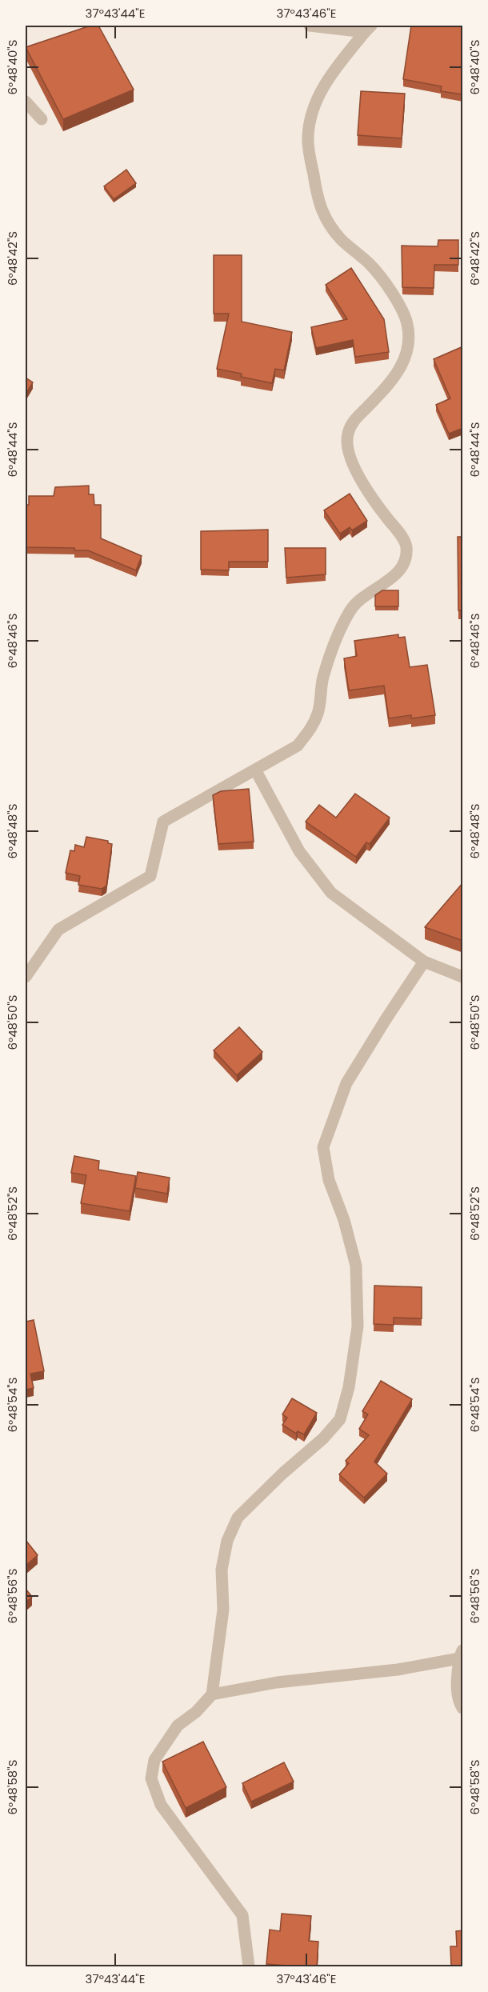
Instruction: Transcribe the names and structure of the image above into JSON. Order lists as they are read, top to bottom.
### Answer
{
  "coordinates": [
    "37°43'44\"E",
    "37°43'46\"E",
    "6°48'40\"S",
    "6°48'42\"S",
    "6°48'44\"S",
    "6°48'46\"S",
    "6°48'48\"S",
    "6°48'50\"S",
    "6°48'52\"S",
    "6°48'54\"S",
    "6°48'56\"S",
    "6°48'58\"S"
  ]
}
